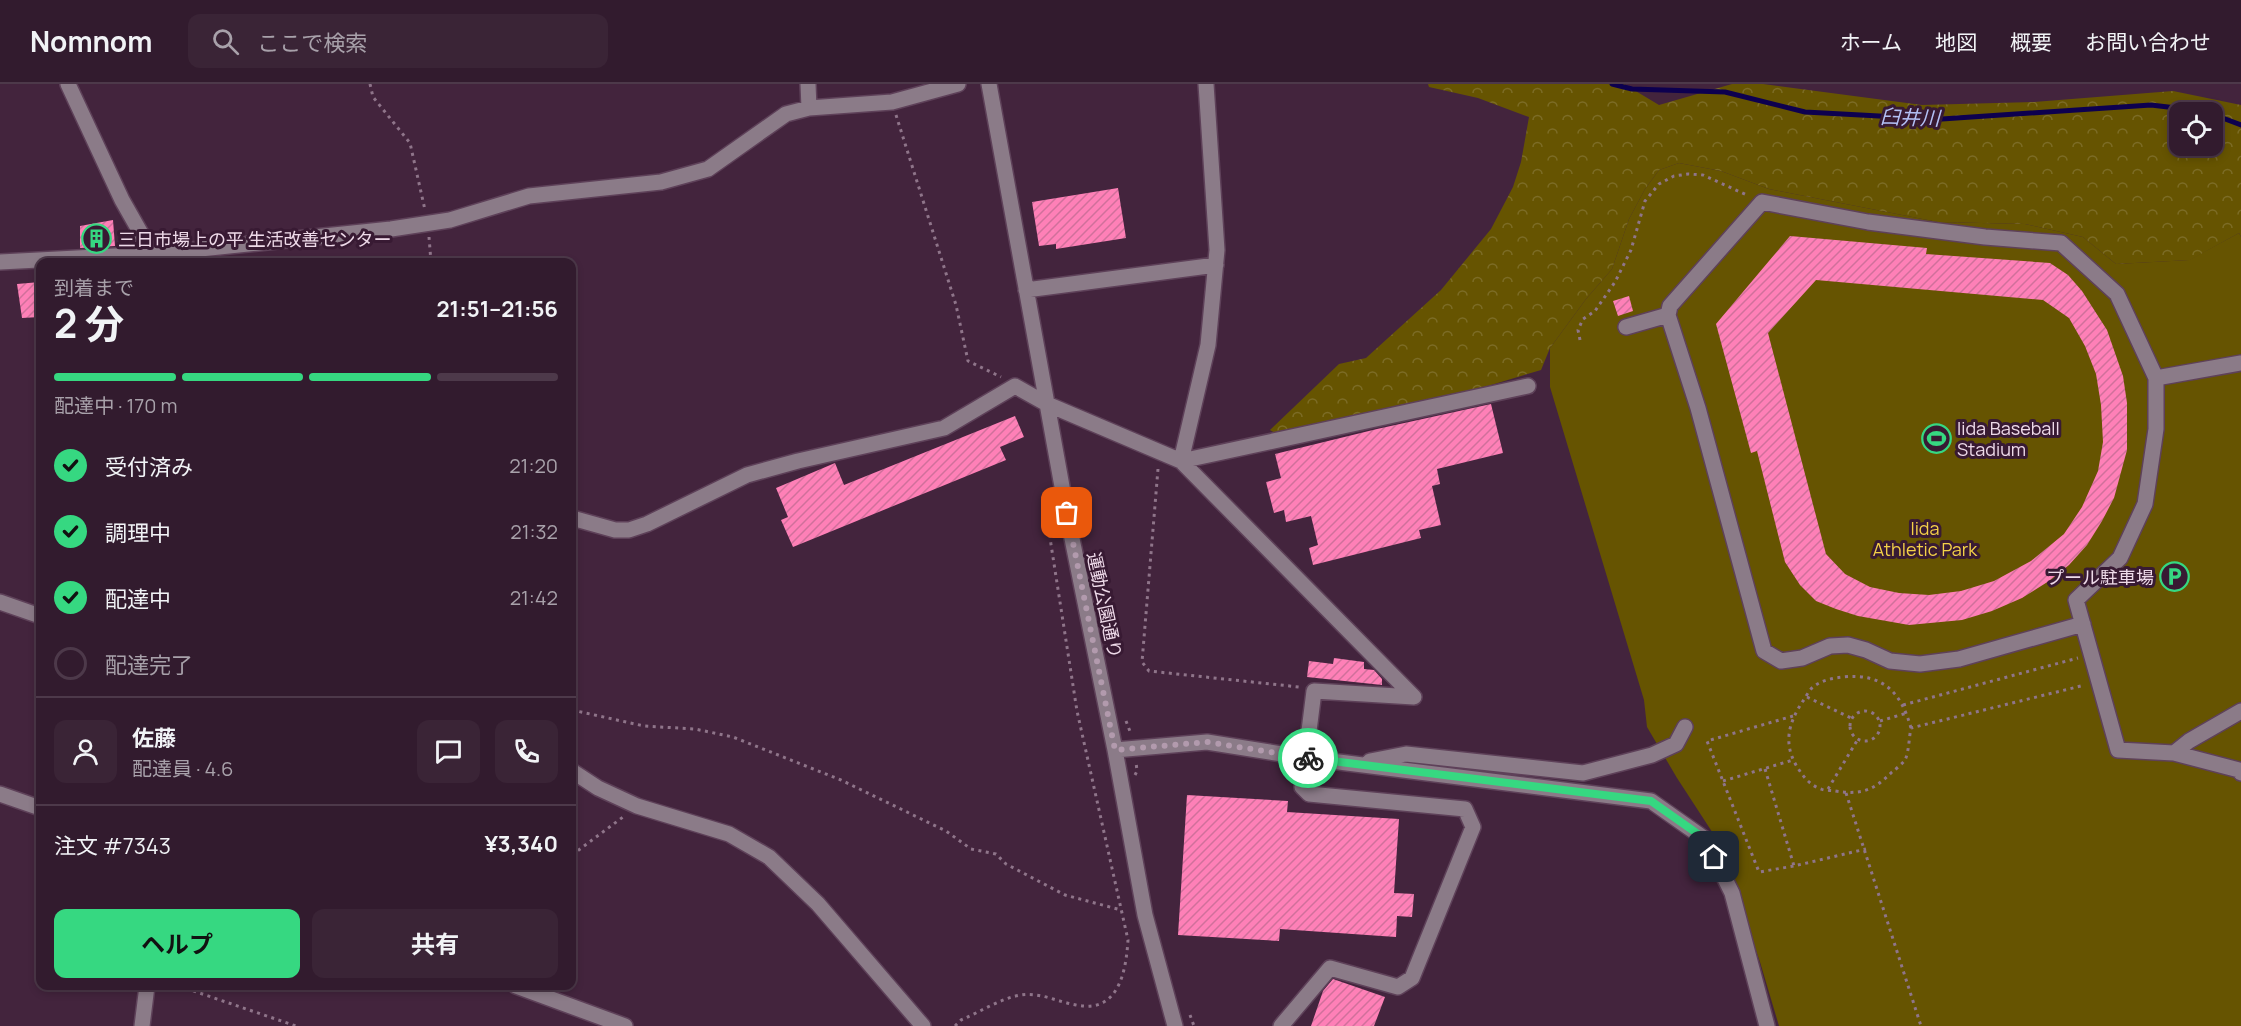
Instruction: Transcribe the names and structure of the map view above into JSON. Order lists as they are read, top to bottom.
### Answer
{
  "streets": {
    "street": ["運動公園通り"]
  },
  "water": ["臼井川"],
  "parks": ["Iida Athletic Park"],
  "places": {
    "building": ["三日市場上の平 生活改善センター"],
    "sports": ["Iida Baseball Stadium"],
    "parking": ["プール駐車場"]
  },
  "page": {
    "header": "Nomnom",
    "search": "ここで検索",
    "nav": [
      "ホーム",
      "地図",
      "概要",
      "お問い合わせ"
    ],
    "heading": ["2 分", "到着まで", "21:51–21:56"],
    "panel": [
      "佐藤",
      "配達員 · 4.6",
      "注文 #7343",
      "¥3,340"
    ],
    "bar": "配達中 · 170 m",
    "list": [
      ["受付済み", "21:20"],
      ["調理中", "21:32"],
      ["配達中", "21:42"],
      "配達完了"
    ],
    "buttons": ["ヘルプ", "共有"]
  }
}
